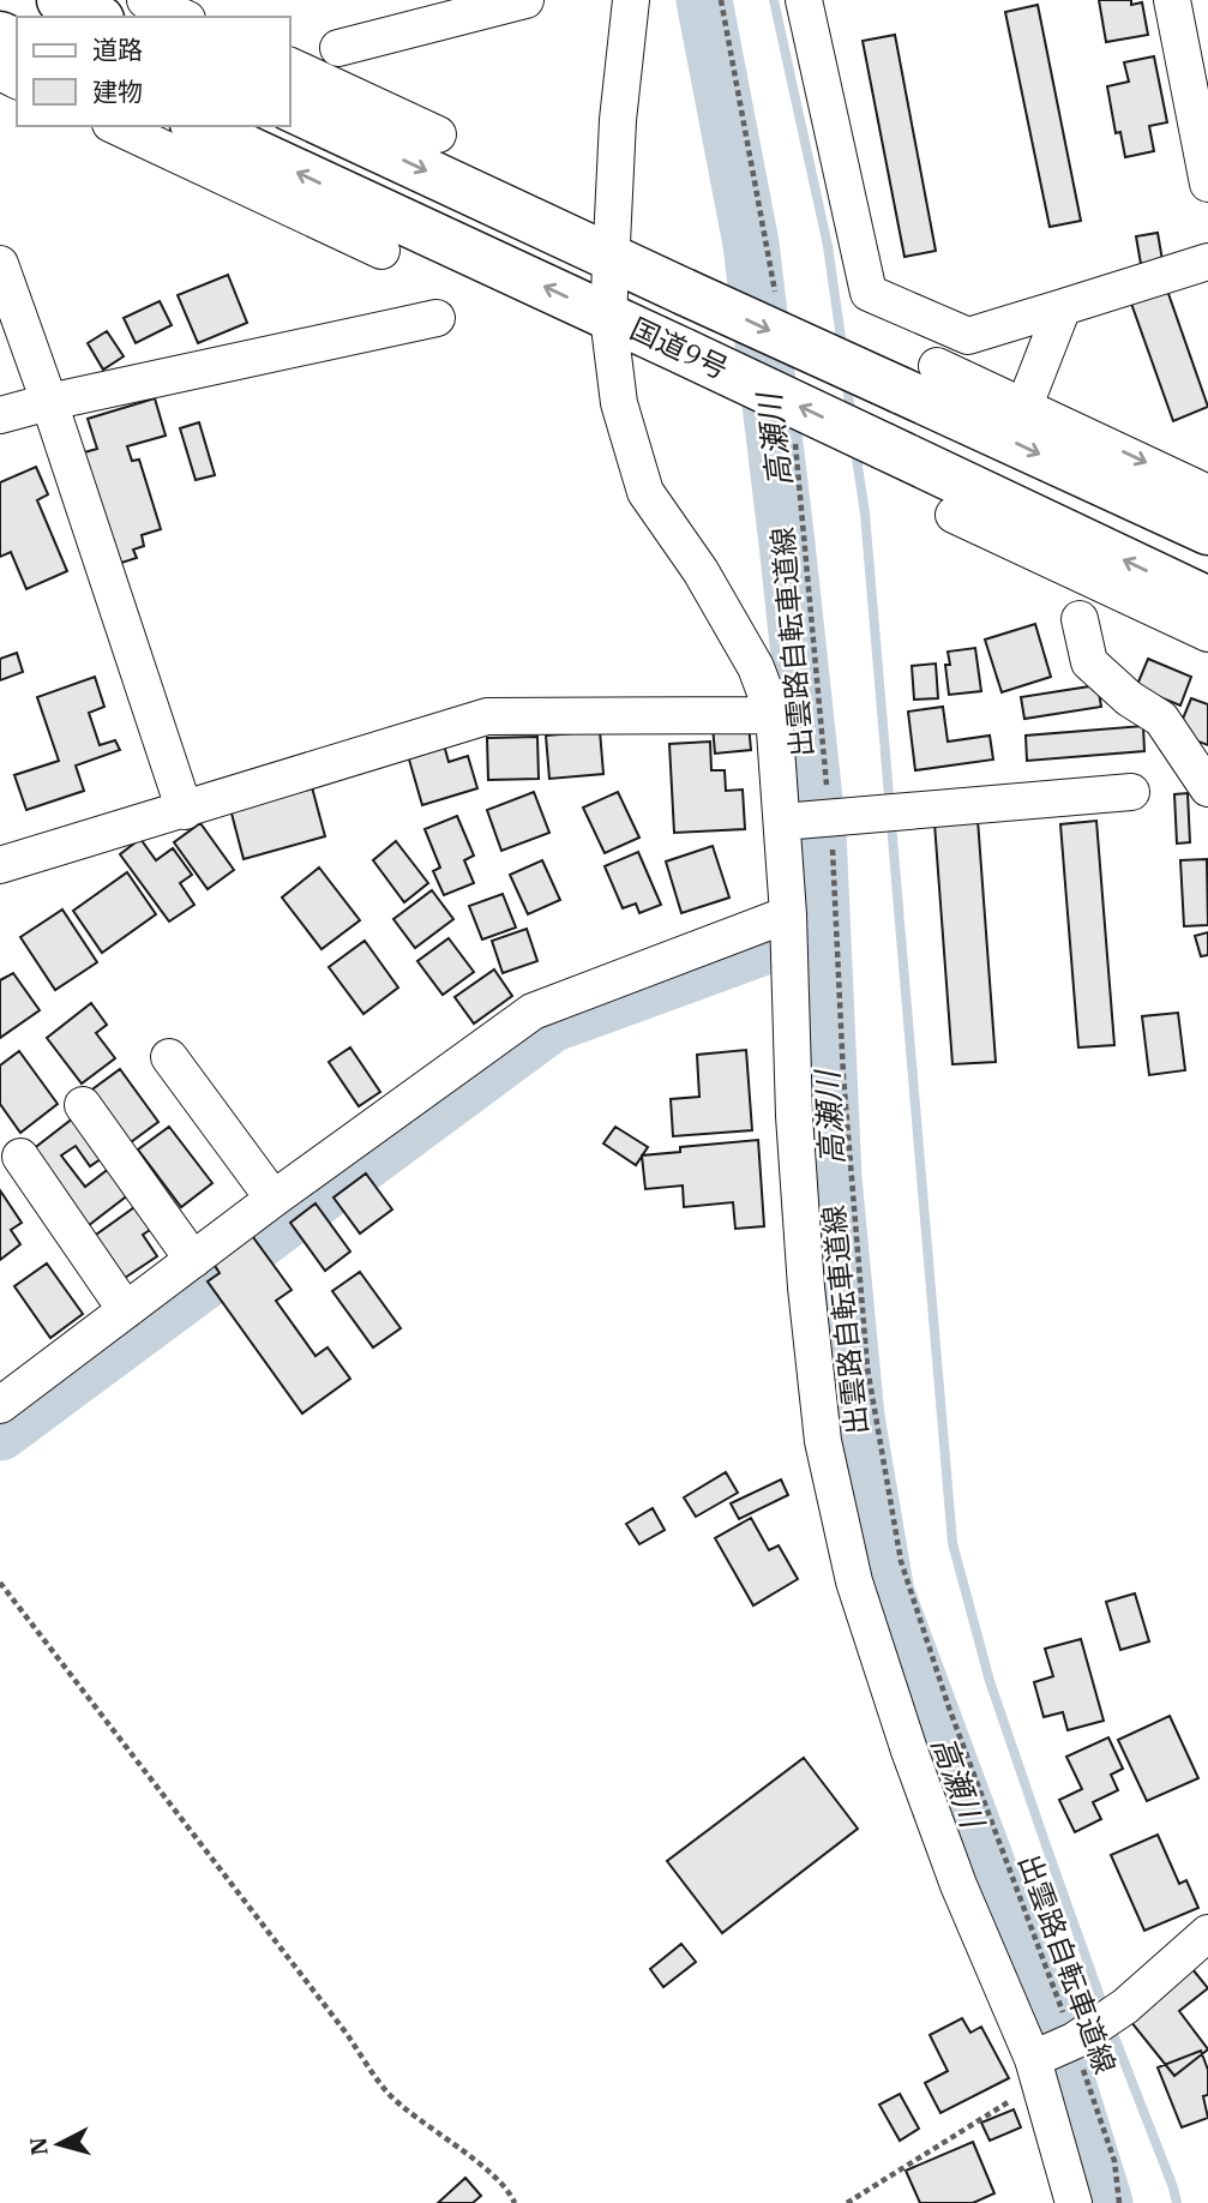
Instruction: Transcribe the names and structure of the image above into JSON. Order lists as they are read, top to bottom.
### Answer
{
  "streets": {
    "highway": ["国道9号"],
    "path": ["出雲路自転車道線"]
  },
  "water": ["高瀬川"],
  "legend": ["道路", "建物"],
  "north": "left"
}
